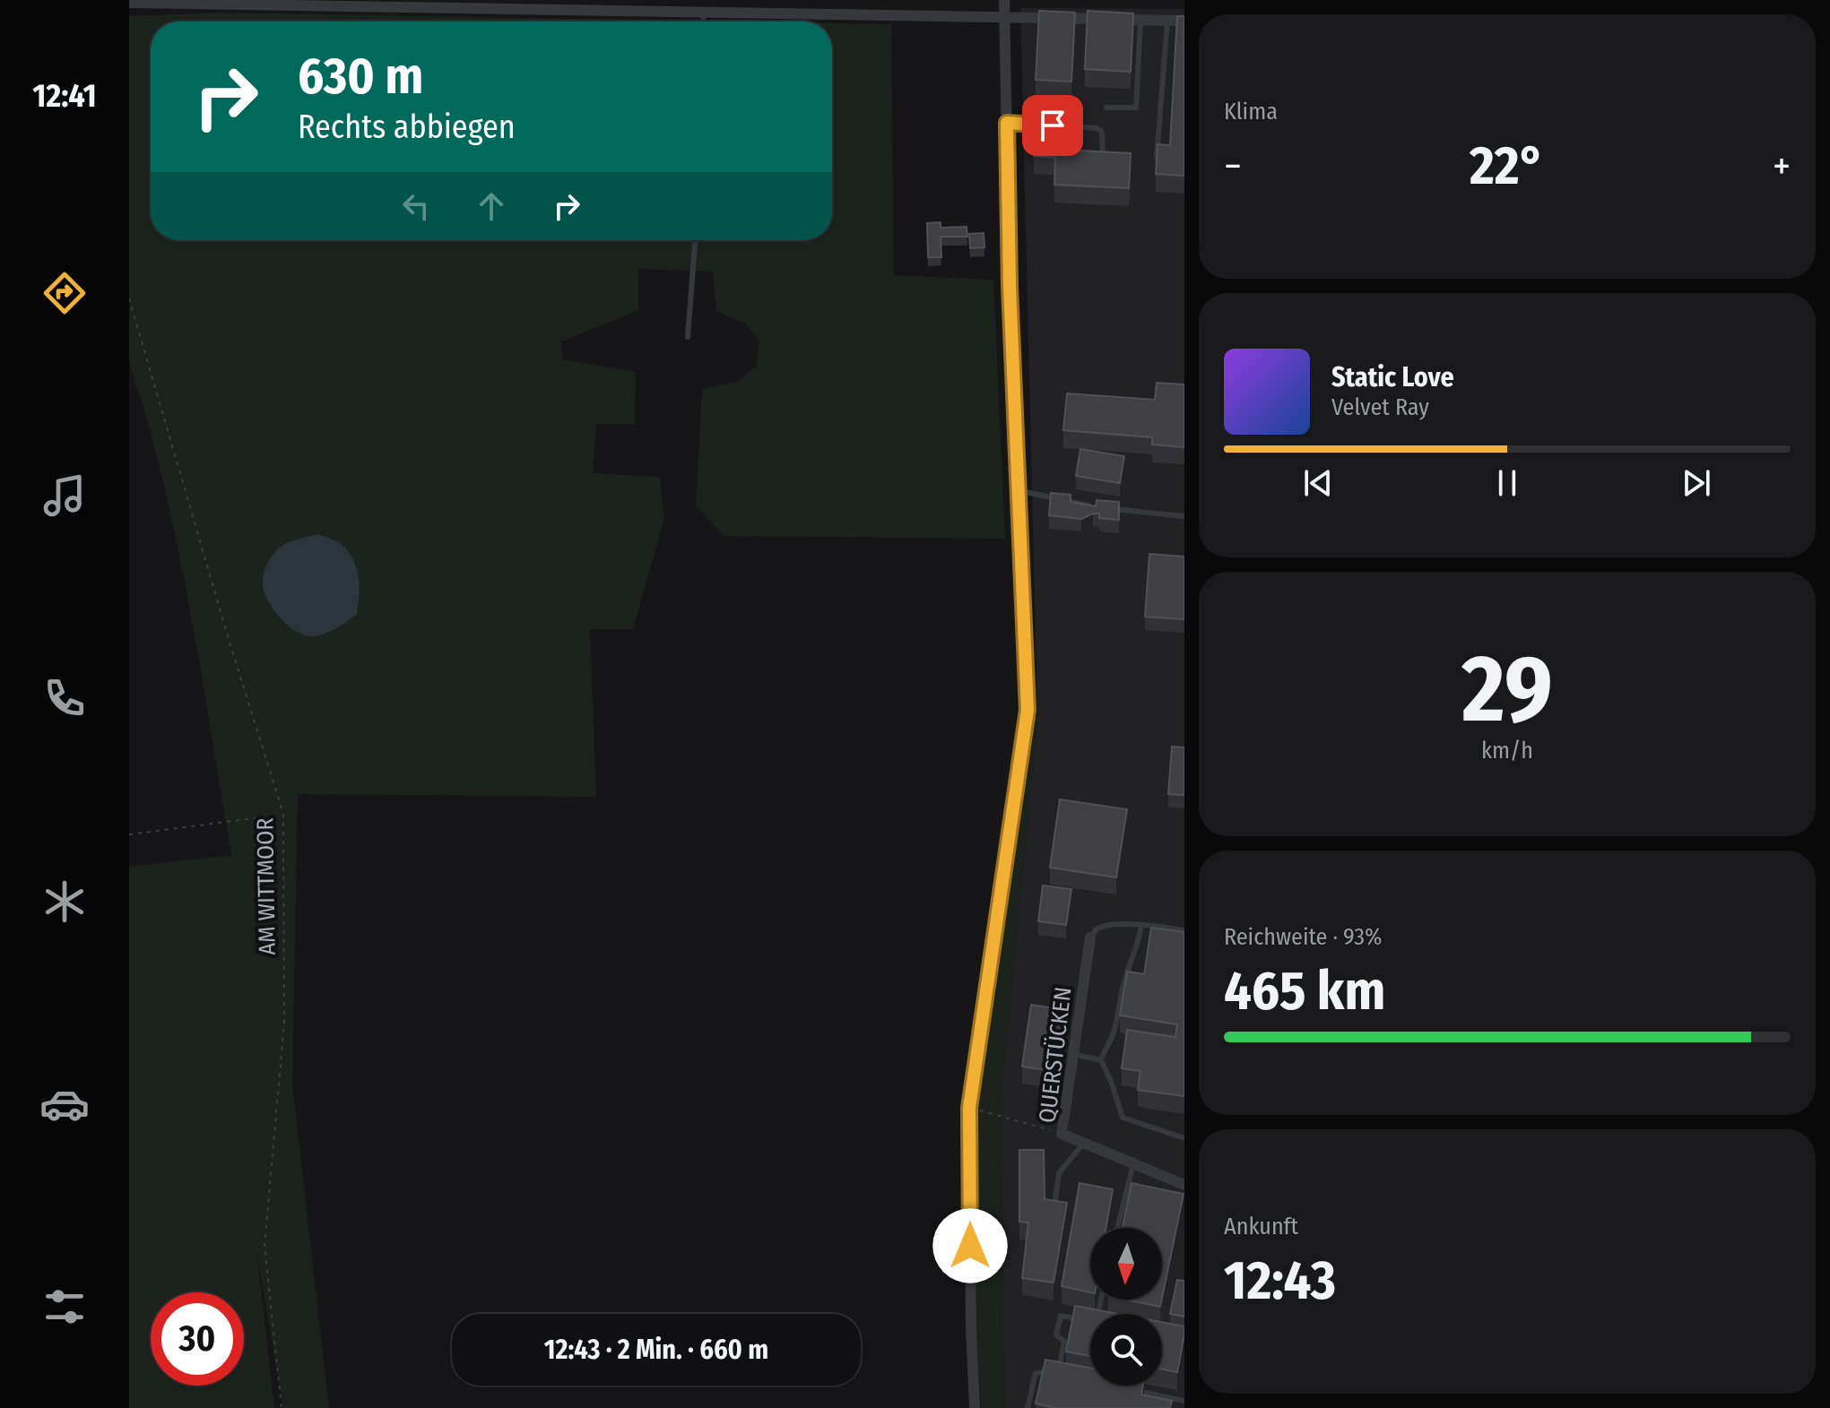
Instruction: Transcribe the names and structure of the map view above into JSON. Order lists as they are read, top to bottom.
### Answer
{
  "streets": {
    "street": ["QUERSTÜCKEN"],
    "path": ["AM WITTMOOR"]
  },
  "north": "bottom",
  "page": {
    "tabs": "12:41",
    "tile": [
      "Klima",
      ["29", "km/h"],
      ["Reichweite · 93%", "465 km"],
      ["Ankunft", "12:43"]
    ],
    "turn": ["630 m", "Rechts abbiegen"],
    "heat": ["−", "22°", "+"],
    "song": ["Static Love", "Velvet Ray"],
    "limit": "30",
    "trip": "12:43 · 2 Min. · 660 m"
  }
}
